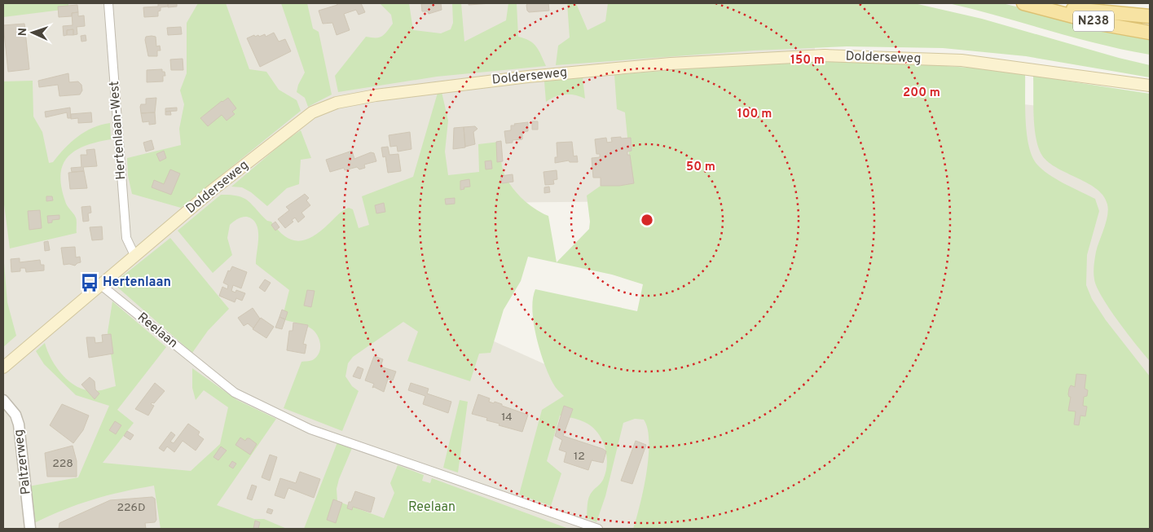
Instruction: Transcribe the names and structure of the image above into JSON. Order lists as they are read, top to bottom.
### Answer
{
  "streets": {
    "main road": ["N238", "Dolderseweg"],
    "street": ["Hertenlaan-West", "Reelaan", "Paltzerweg"]
  },
  "crossings": [
    ["Dolderseweg", "Hertenlaan-West"],
    ["Dolderseweg", "Reelaan"]
  ],
  "parks": ["Reelaan"],
  "places": {
    "bus stop": ["Hertenlaan"]
  },
  "house_numbers": [
    "14",
    "12",
    "228",
    "226D"
  ],
  "north": "left",
  "rings": [
    "150 m",
    "200 m",
    "100 m",
    "50 m"
  ]
}
